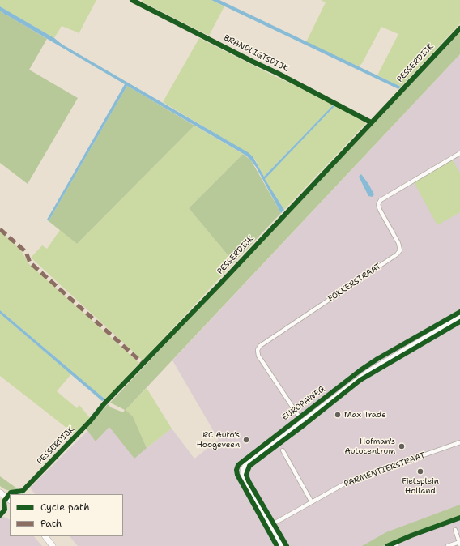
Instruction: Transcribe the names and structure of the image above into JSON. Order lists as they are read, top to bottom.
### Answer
{
  "streets": {
    "main road": ["EUROPAWEG"],
    "street": [
      "BRANDLIGTSDIJK",
      "PESSERDIJK",
      "FOKKERSTRAAT",
      "PARMENTIERSTRAAT"
    ]
  },
  "crossings": [
    ["BRANDLIGTSDIJK", "PESSERDIJK"],
    ["FOKKERSTRAAT", "EUROPAWEG"],
    ["EUROPAWEG", "PARMENTIERSTRAAT"]
  ],
  "places": [
    "Max Trade",
    "RC Auto's Hoogeveen",
    "Hofman's Autocentrum",
    "Fietsplein Holland"
  ],
  "legend": ["Cycle path", "Path"]
}
